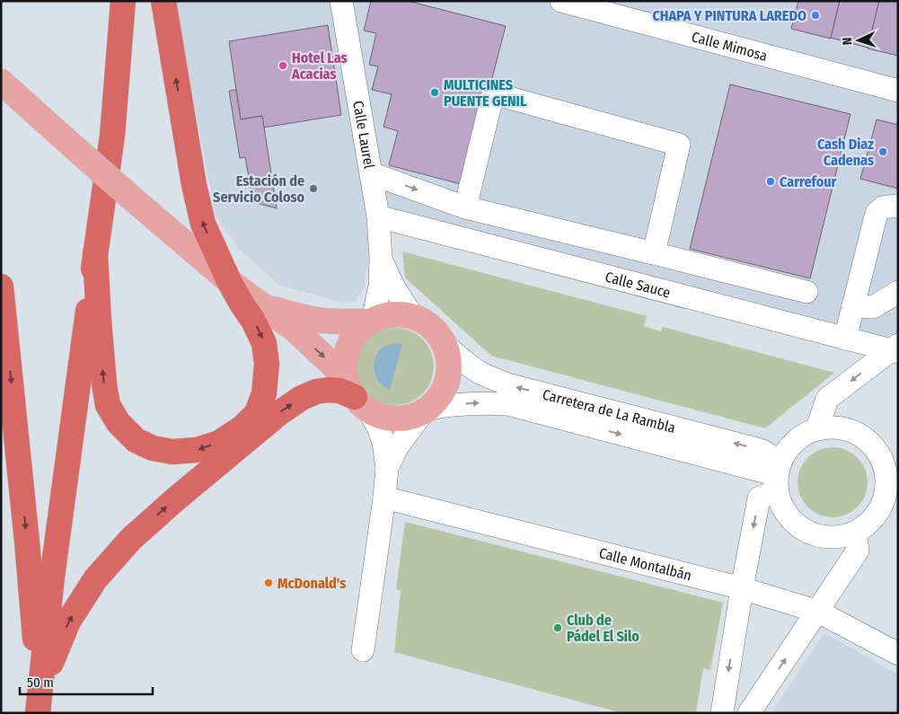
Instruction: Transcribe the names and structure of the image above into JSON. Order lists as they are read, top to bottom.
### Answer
{
  "streets": {
    "street": [
      "Calle Mimosa",
      "Calle Laurel",
      "Calle Sauce",
      "Carretera de La Rambla",
      "Calle Montalbán"
    ]
  },
  "crossings": [
    ["Calle Laurel", "Calle Sauce"],
    ["Calle Laurel", "Carretera de La Rambla"]
  ],
  "places": [
    "CHAPA Y PINTURA LAREDO",
    "Hotel Las Acacias",
    "MULTICINES PUENTE GENIL",
    "Cash Diaz Cadenas",
    "Carrefour",
    "Estación de Servicio Coloso",
    "McDonald's",
    "Club de Pádel El Silo"
  ],
  "scale_bar": "50 m",
  "north": "left"
}
